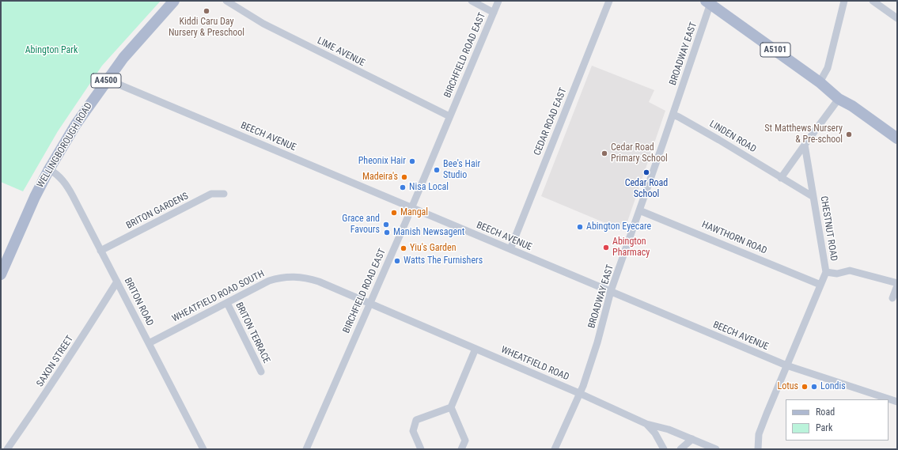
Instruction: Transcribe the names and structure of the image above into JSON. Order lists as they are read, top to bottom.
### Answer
{
  "streets": {
    "main road": ["A5101", "A4500", "WELLINGBOROUGH ROAD"],
    "street": [
      "LIME AVENUE",
      "BROADWAY EAST",
      "BIRCHFIELD ROAD EAST",
      "CEDAR ROAD EAST",
      "BEECH AVENUE",
      "LINDEN ROAD",
      "BRITON GARDENS",
      "CHESTNUT ROAD",
      "HAWTHORN ROAD",
      "WHEATFIELD ROAD SOUTH",
      "BRITON ROAD",
      "BRITON TERRACE",
      "SAXON STREET",
      "WHEATFIELD ROAD"
    ]
  },
  "crossings": [
    ["A5101", "BROADWAY EAST"],
    ["LIME AVENUE", "BIRCHFIELD ROAD EAST"],
    ["BROADWAY EAST", "BEECH AVENUE"],
    ["BROADWAY EAST", "LINDEN ROAD"],
    ["BROADWAY EAST", "HAWTHORN ROAD"],
    ["BROADWAY EAST", "WHEATFIELD ROAD"],
    ["BIRCHFIELD ROAD EAST", "BEECH AVENUE"],
    ["BIRCHFIELD ROAD EAST", "WHEATFIELD ROAD SOUTH"],
    ["BIRCHFIELD ROAD EAST", "WHEATFIELD ROAD"],
    ["CEDAR ROAD EAST", "BEECH AVENUE"],
    ["BEECH AVENUE", "WELLINGBOROUGH ROAD"],
    ["BEECH AVENUE", "CHESTNUT ROAD"],
    ["LINDEN ROAD", "CHESTNUT ROAD"],
    ["WELLINGBOROUGH ROAD", "BRITON ROAD"],
    ["BRITON GARDENS", "BRITON ROAD"],
    ["CHESTNUT ROAD", "HAWTHORN ROAD"],
    ["WHEATFIELD ROAD SOUTH", "BRITON ROAD"],
    ["WHEATFIELD ROAD SOUTH", "BRITON TERRACE"],
    ["WHEATFIELD ROAD SOUTH", "WHEATFIELD ROAD"],
    ["BRITON ROAD", "SAXON STREET"]
  ],
  "parks": ["Abington Park"],
  "places": [
    "Kiddi Caru Day Nursery & Preschool",
    "St Matthews Nursery & Pre-school",
    "Cedar Road Primary School",
    "Pheonix Hair",
    "Bee's Hair Studio",
    "Cedar Road School",
    "Madeira's",
    "Nisa Local",
    "Mangal",
    "Grace and Favours",
    "Abington Eyecare",
    "Manish Newsagent",
    "Abington Pharmacy",
    "Yiu's Garden",
    "Watts The Furnishers",
    "Lotus",
    "Londis"
  ],
  "legend": ["Road", "Park"]
}
